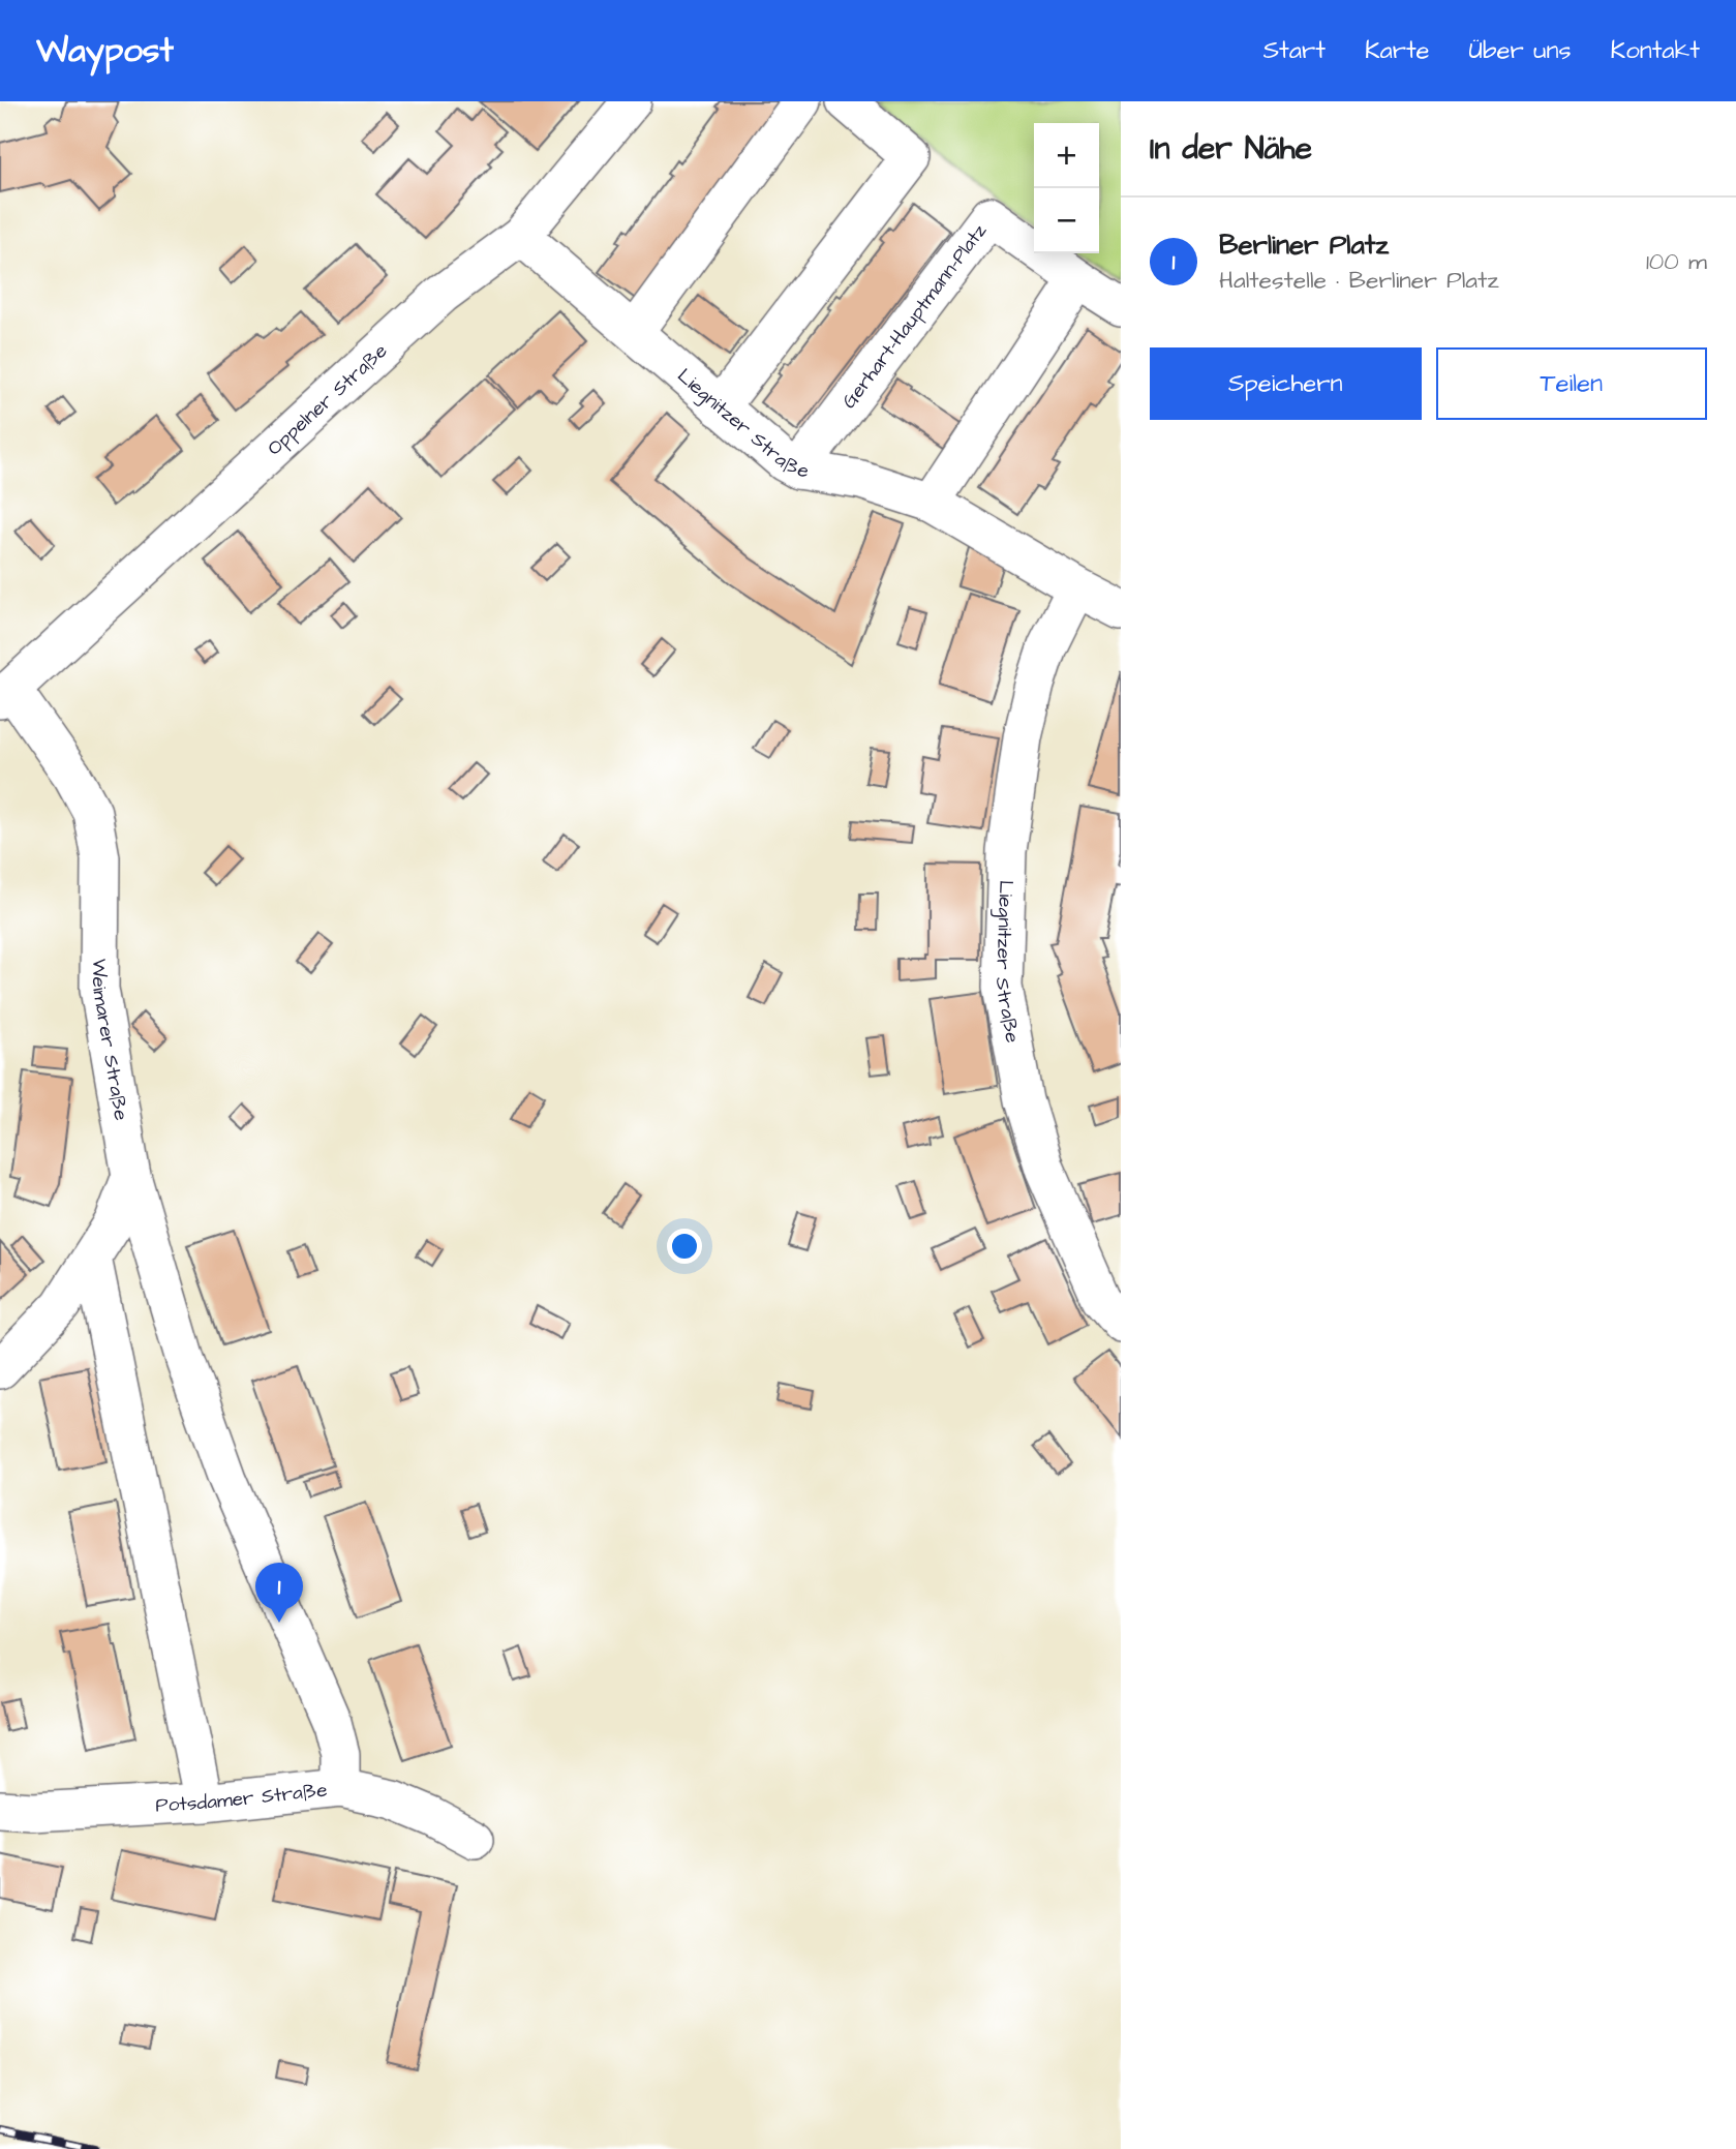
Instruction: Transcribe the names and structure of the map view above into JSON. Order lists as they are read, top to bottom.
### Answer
{
  "streets": {
    "street": [
      "Gerhart-Hauptmann-Platz",
      "Oppelner Straße",
      "Liegnitzer Straße",
      "Weimarer Straße",
      "Potsdamer Straße"
    ]
  },
  "crossings": [
    ["Gerhart-Hauptmann-Platz", "Liegnitzer Straße"],
    ["Oppelner Straße", "Liegnitzer Straße"],
    ["Oppelner Straße", "Weimarer Straße"],
    ["Weimarer Straße", "Potsdamer Straße"]
  ],
  "page": {
    "header": "Waypost",
    "nav": [
      "Start",
      "Karte",
      "Über uns",
      "Kontakt"
    ],
    "heading": "In der Nähe",
    "map_buttons": ["+", "−"],
    "list": [
      {
        "mark": "1",
        "name": "Berliner Platz",
        "note": "Haltestelle · Berliner Platz",
        "value": "100 m"
      }
    ],
    "buttons": ["Speichern", "Teilen"],
    "pins": "1"
  }
}
